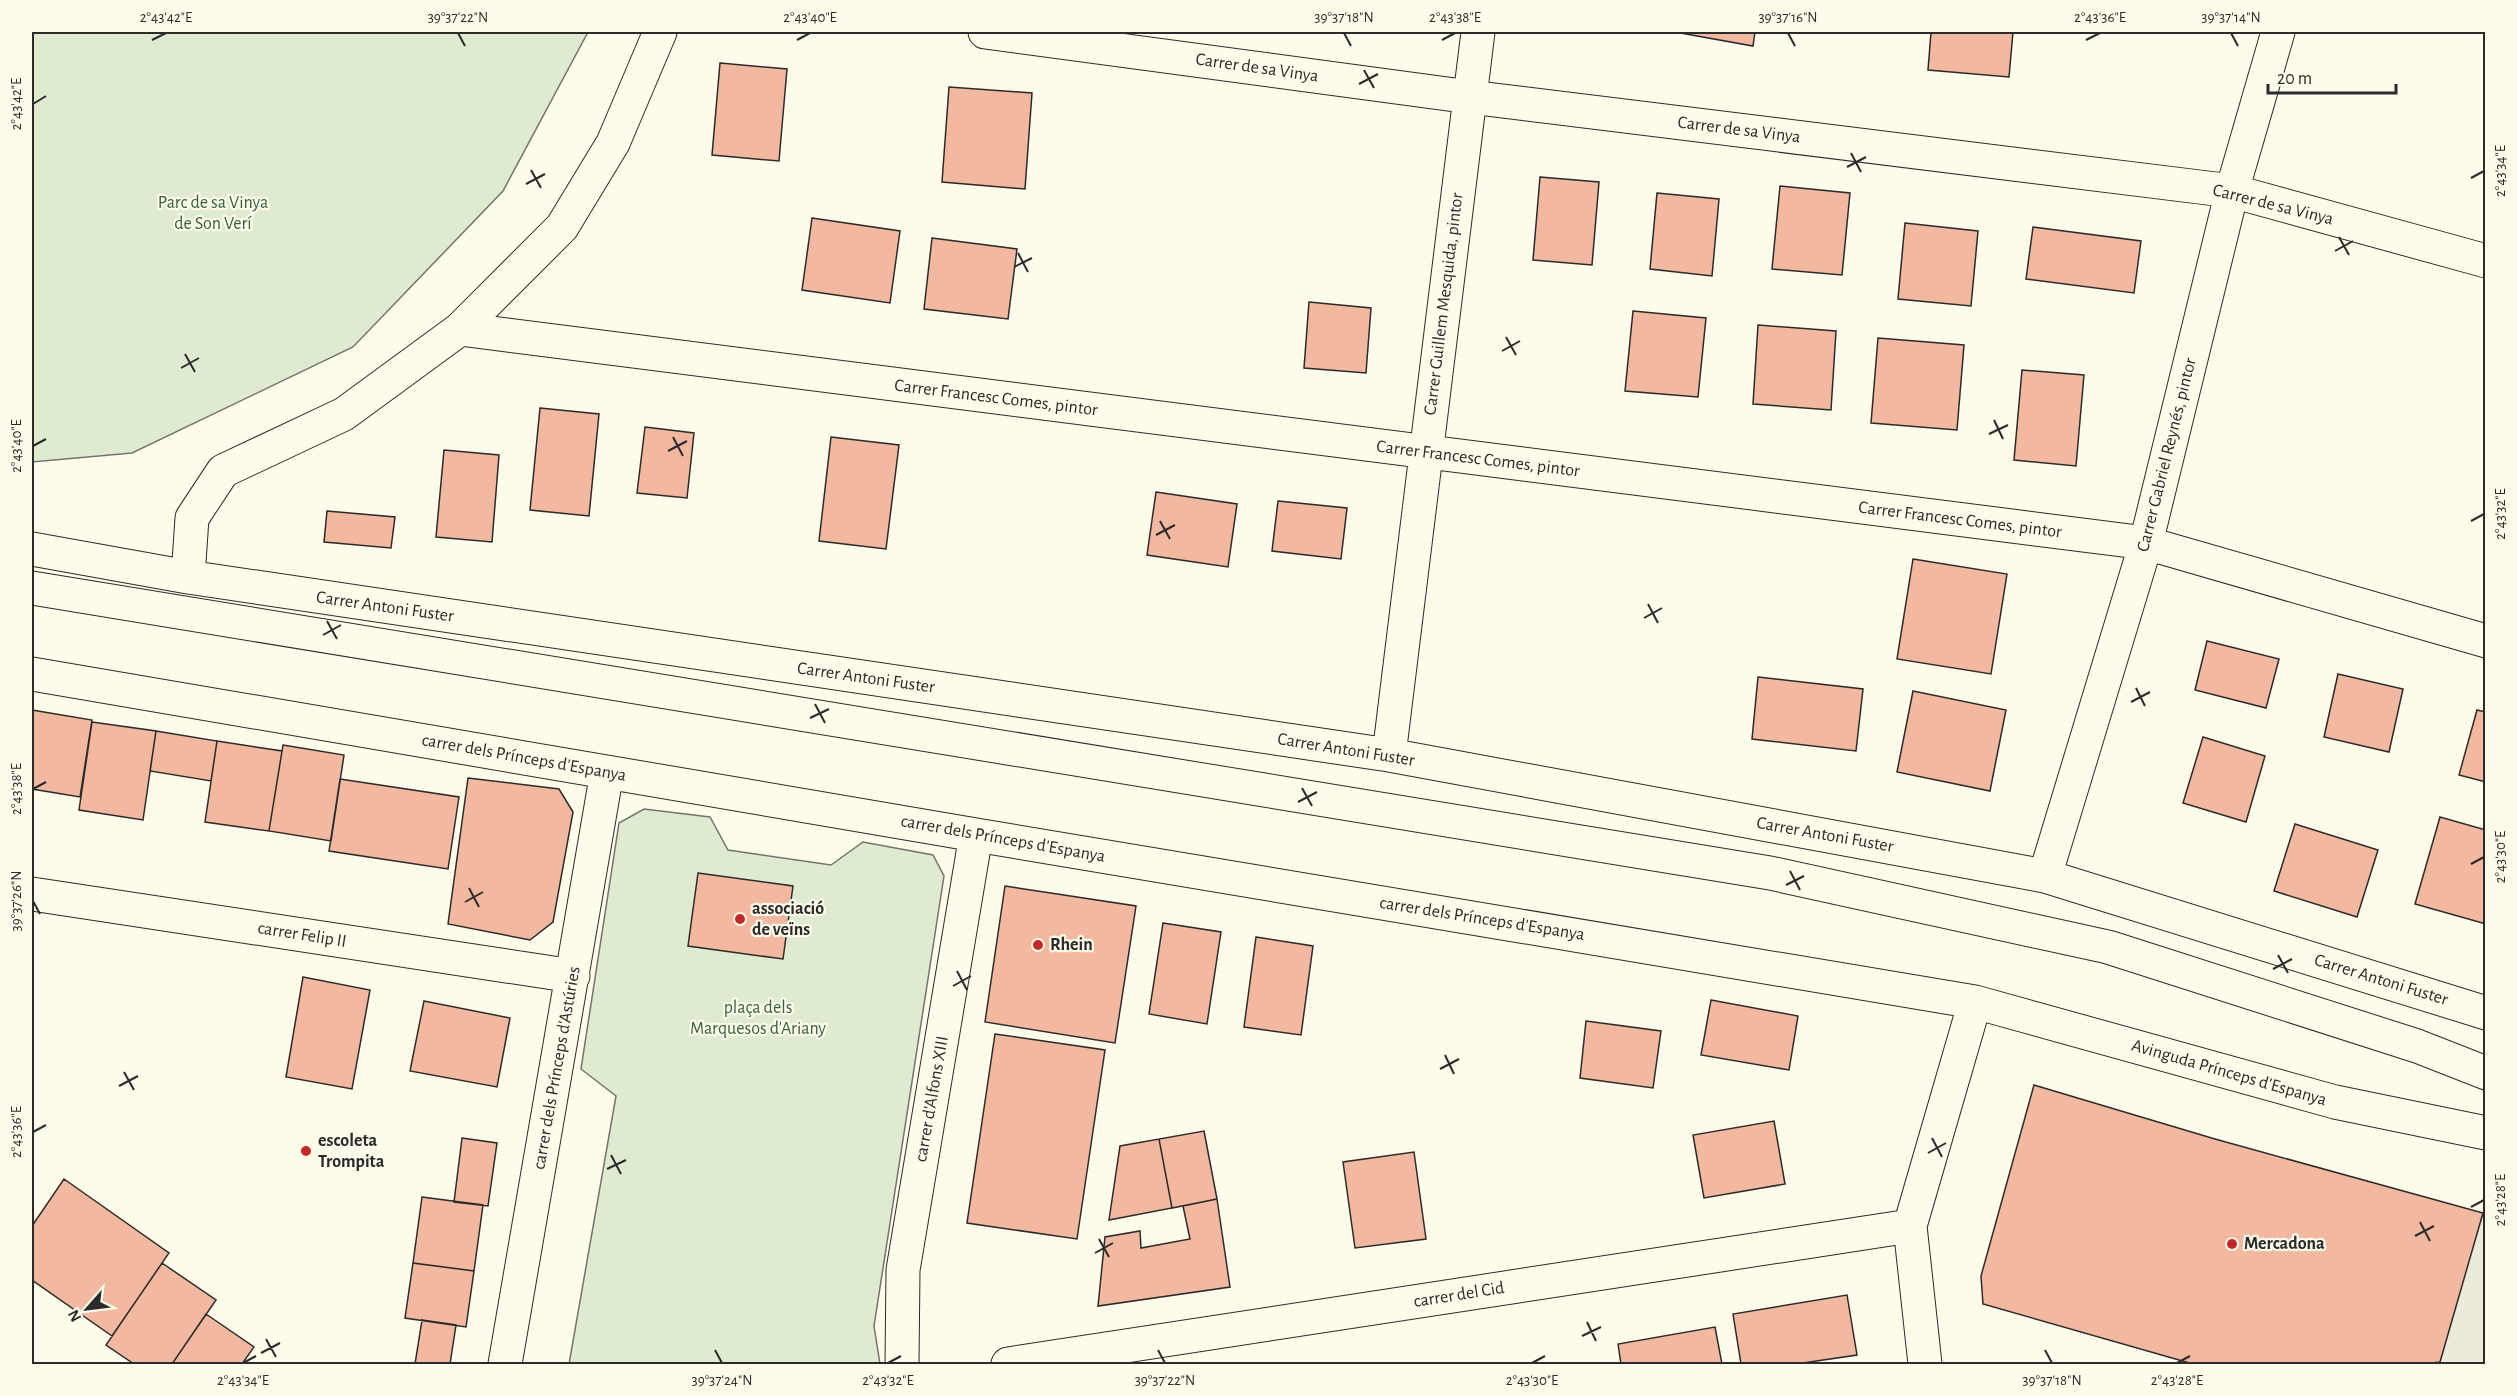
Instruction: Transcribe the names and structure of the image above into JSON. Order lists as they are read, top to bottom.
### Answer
{
  "streets": {
    "street": [
      "Carrer de sa Vinya",
      "Carrer Guillem Mesquida, pintor",
      "Carrer Francesc Comes, pintor",
      "Carrer Gabriel Reynés, pintor",
      "Carrer Antoni Fuster",
      "carrer dels Prínceps d'Espanya",
      "carrer Felip II",
      "carrer dels Prínceps d'Astúries",
      "Avinguda Prínceps d'Espanya",
      "carrer d'Alfons XIII",
      "carrer del Cid"
    ]
  },
  "crossings": [
    ["Carrer de sa Vinya", "Carrer Guillem Mesquida, pintor"],
    ["Carrer de sa Vinya", "Carrer Gabriel Reynés, pintor"],
    ["Carrer Guillem Mesquida, pintor", "Carrer Francesc Comes, pintor"],
    ["Carrer Guillem Mesquida, pintor", "Carrer Antoni Fuster"],
    ["Carrer Francesc Comes, pintor", "Carrer Gabriel Reynés, pintor"],
    ["Carrer Gabriel Reynés, pintor", "Carrer Antoni Fuster"],
    ["carrer dels Prínceps d'Espanya", "carrer dels Prínceps d'Astúries"],
    ["carrer dels Prínceps d'Espanya", "Avinguda Prínceps d'Espanya"],
    ["carrer dels Prínceps d'Espanya", "carrer d'Alfons XIII"],
    ["carrer Felip II", "carrer dels Prínceps d'Astúries"]
  ],
  "parks": ["Parc de sa Vinya de Son Verí", "plaça dels Marquesos d'Ariany"],
  "places": [
    "associació de veïns",
    "Rhein",
    "escoleta Trompita",
    "Mercadona"
  ],
  "scale_bar": "20 m",
  "north": "bottom left",
  "coordinates": [
    "2°43'42\"E",
    "39°37'22\"N",
    "2°43'40\"E",
    "39°37'18\"N",
    "2°43'38\"E",
    "39°37'16\"N",
    "2°43'36\"E",
    "39°37'14\"N",
    "2°43'34\"E",
    "2°43'32\"E",
    "2°43'30\"E",
    "39°37'26\"N",
    "2°43'28\"E",
    "39°37'24\"N"
  ]
}
